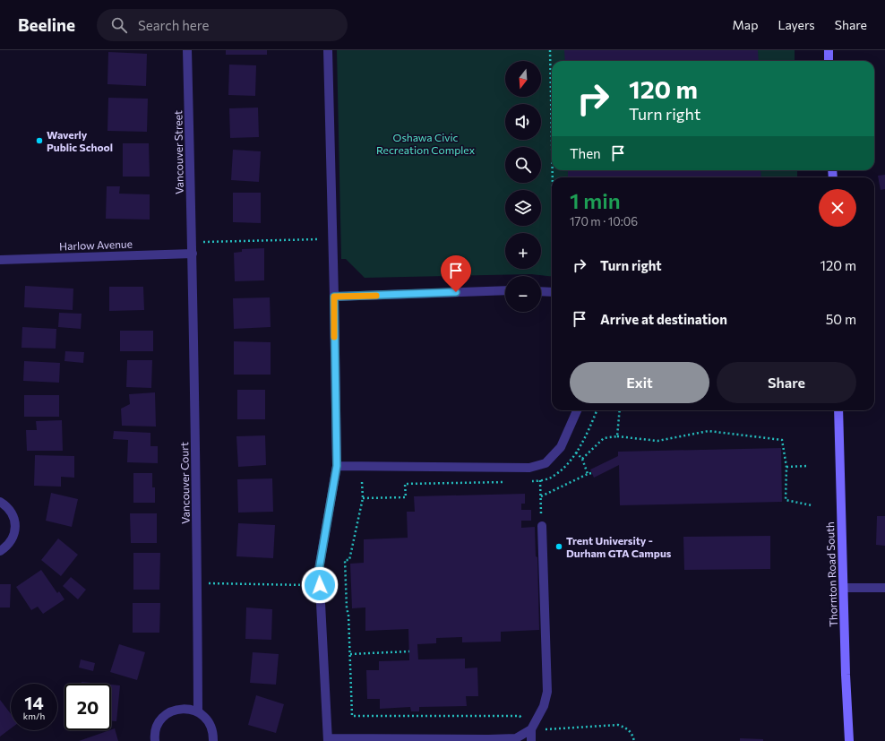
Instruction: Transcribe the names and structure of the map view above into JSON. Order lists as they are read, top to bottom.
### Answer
{
  "streets": {
    "main road": ["Thornton Road South"],
    "street": ["Vancouver Street", "Harlow Avenue", "Vancouver Court"]
  },
  "crossings": [
    ["Vancouver Street", "Harlow Avenue"],
    ["Vancouver Street", "Vancouver Court"],
    ["Harlow Avenue", "Vancouver Court"]
  ],
  "parks": ["Oshawa Civic Recreation Complex"],
  "places": ["Waverly Public School", "Trent University - Durham GTA Campus"],
  "north": "bottom",
  "page": {
    "header": "Beeline",
    "search": "Search here",
    "nav": ["Map", "Layers", "Share"],
    "map_buttons": ["+", "−"],
    "turn": ["120 m", "Turn right"],
    "then": "Then",
    "heading": ["1 min", "170 m · 10:06"],
    "list": [
      {
        "name": "Turn right",
        "value": "120 m"
      },
      {
        "name": "Arrive at destination",
        "value": "50 m"
      }
    ],
    "buttons": ["Exit", "Share"],
    "speed": "14 km/h",
    "limit": "20"
  }
}
